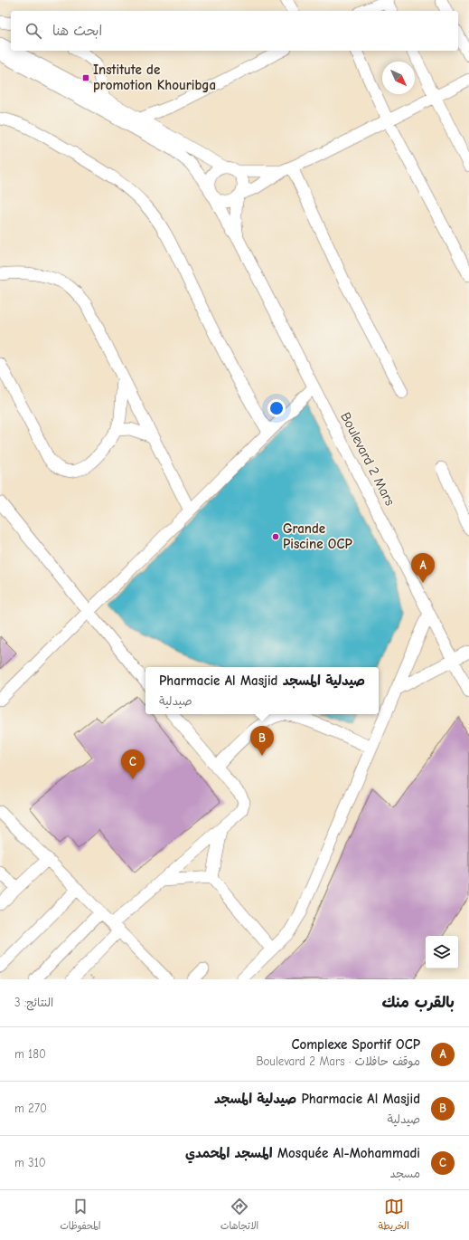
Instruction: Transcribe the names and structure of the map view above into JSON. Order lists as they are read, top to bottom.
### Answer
{
  "streets": {
    "street": ["Boulevard 2 Mars"]
  },
  "places": {
    "transit": ["Institute de promotion Khouribga"],
    "other": ["Grande Piscine OCP"]
  },
  "north": "bottom right",
  "page": {
    "search": "ابحث هنا",
    "pins": ["A", "B", "C"],
    "popup": ["Pharmacie Al Masjid صيدلية المسجد", "صيدلية"],
    "heading": ["بالقرب منك", "النتائج: 3"],
    "list": [
      {
        "mark": "A",
        "name": "Complexe Sportif OCP",
        "note": "موقف حافلات · Boulevard 2 Mars",
        "value": "180 m"
      },
      {
        "mark": "B",
        "name": "Pharmacie Al Masjid صيدلية المسجد",
        "note": "صيدلية",
        "value": "270 m"
      },
      {
        "mark": "C",
        "name": "Mosquée Al-Mohammadi المسجد المحمدي",
        "note": "مسجد",
        "value": "310 m"
      }
    ],
    "nav": ["الخريطة", "الاتجاهات", "المحفوظات"]
  }
}
